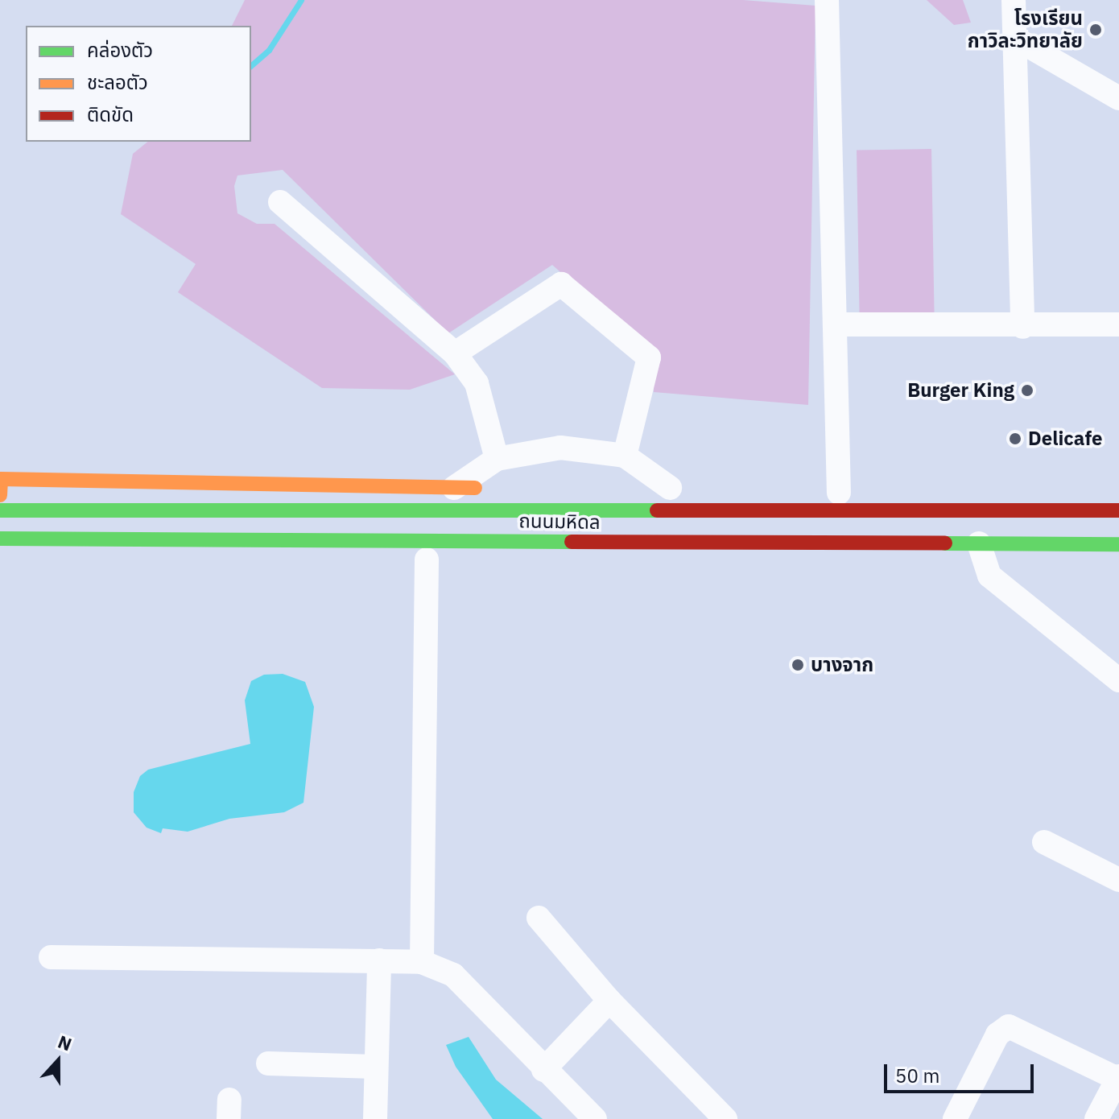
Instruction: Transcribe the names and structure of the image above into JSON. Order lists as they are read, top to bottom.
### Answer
{
  "streets": {
    "main road": ["ถนนมหิดล"]
  },
  "places": [
    "โรงเรียน กาวิละวิทยาลัย",
    "Burger King",
    "Delicafe",
    "บางจาก"
  ],
  "legend": ["คล่องตัว", "ชะลอตัว", "ติดขัด"],
  "scale_bar": "50 m",
  "north": "top"
}
